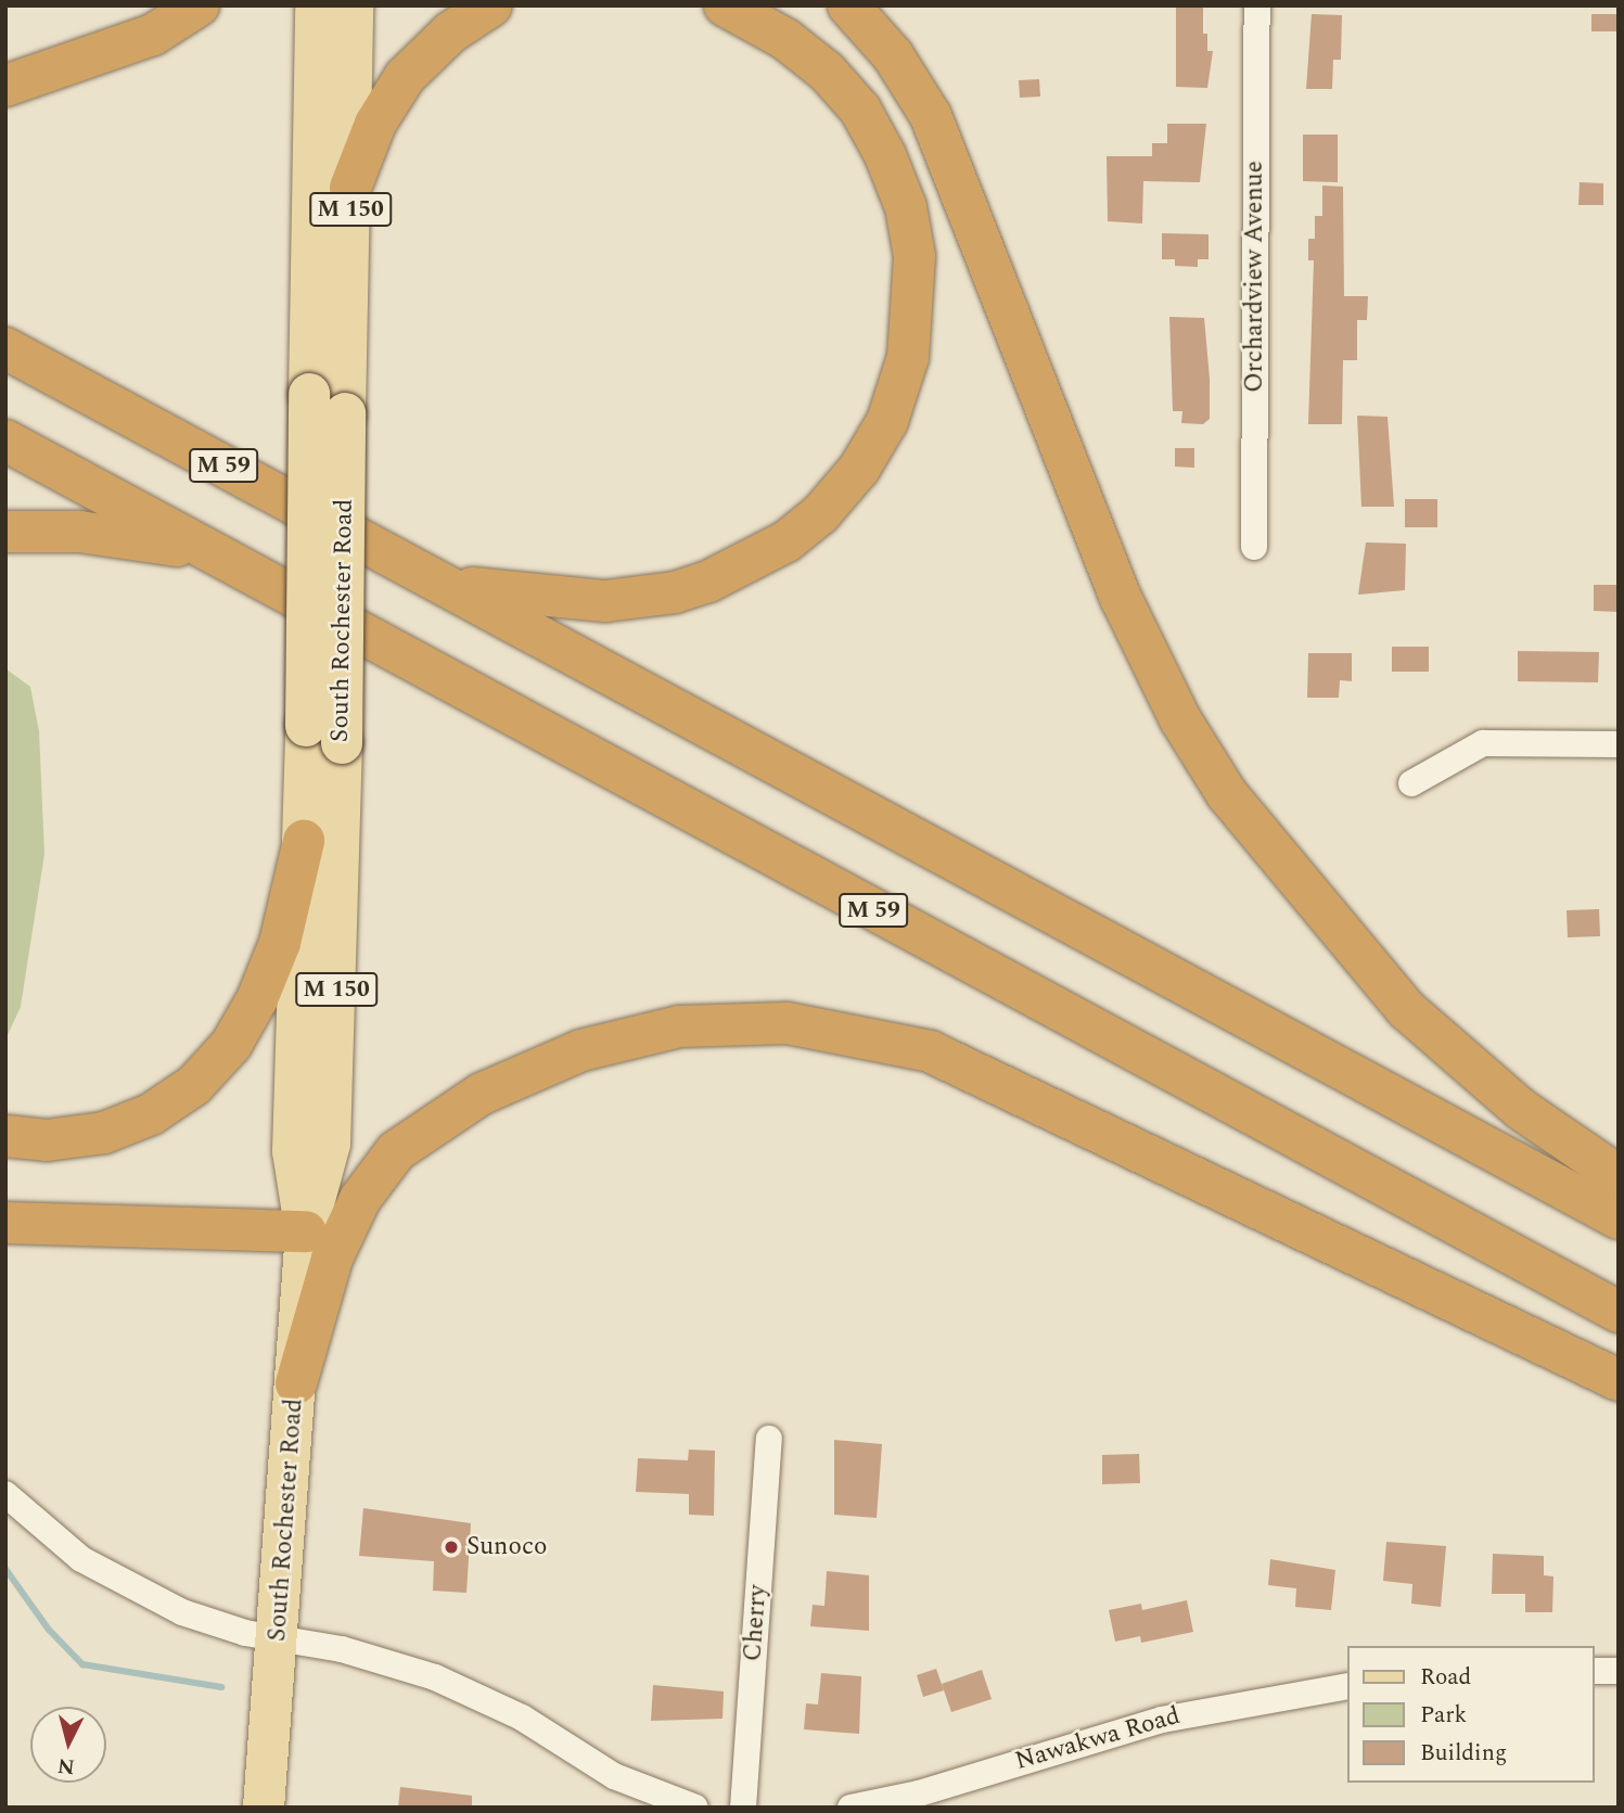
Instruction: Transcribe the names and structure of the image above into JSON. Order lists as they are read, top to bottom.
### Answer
{
  "streets": {
    "highway": ["M 59"],
    "main road": ["M 150", "South Rochester Road"],
    "street": ["Orchardview Avenue", "Cherry", "Nawakwa Road"]
  },
  "places": ["Sunoco"],
  "legend": ["Road", "Park", "Building"],
  "north": "bottom"
}
